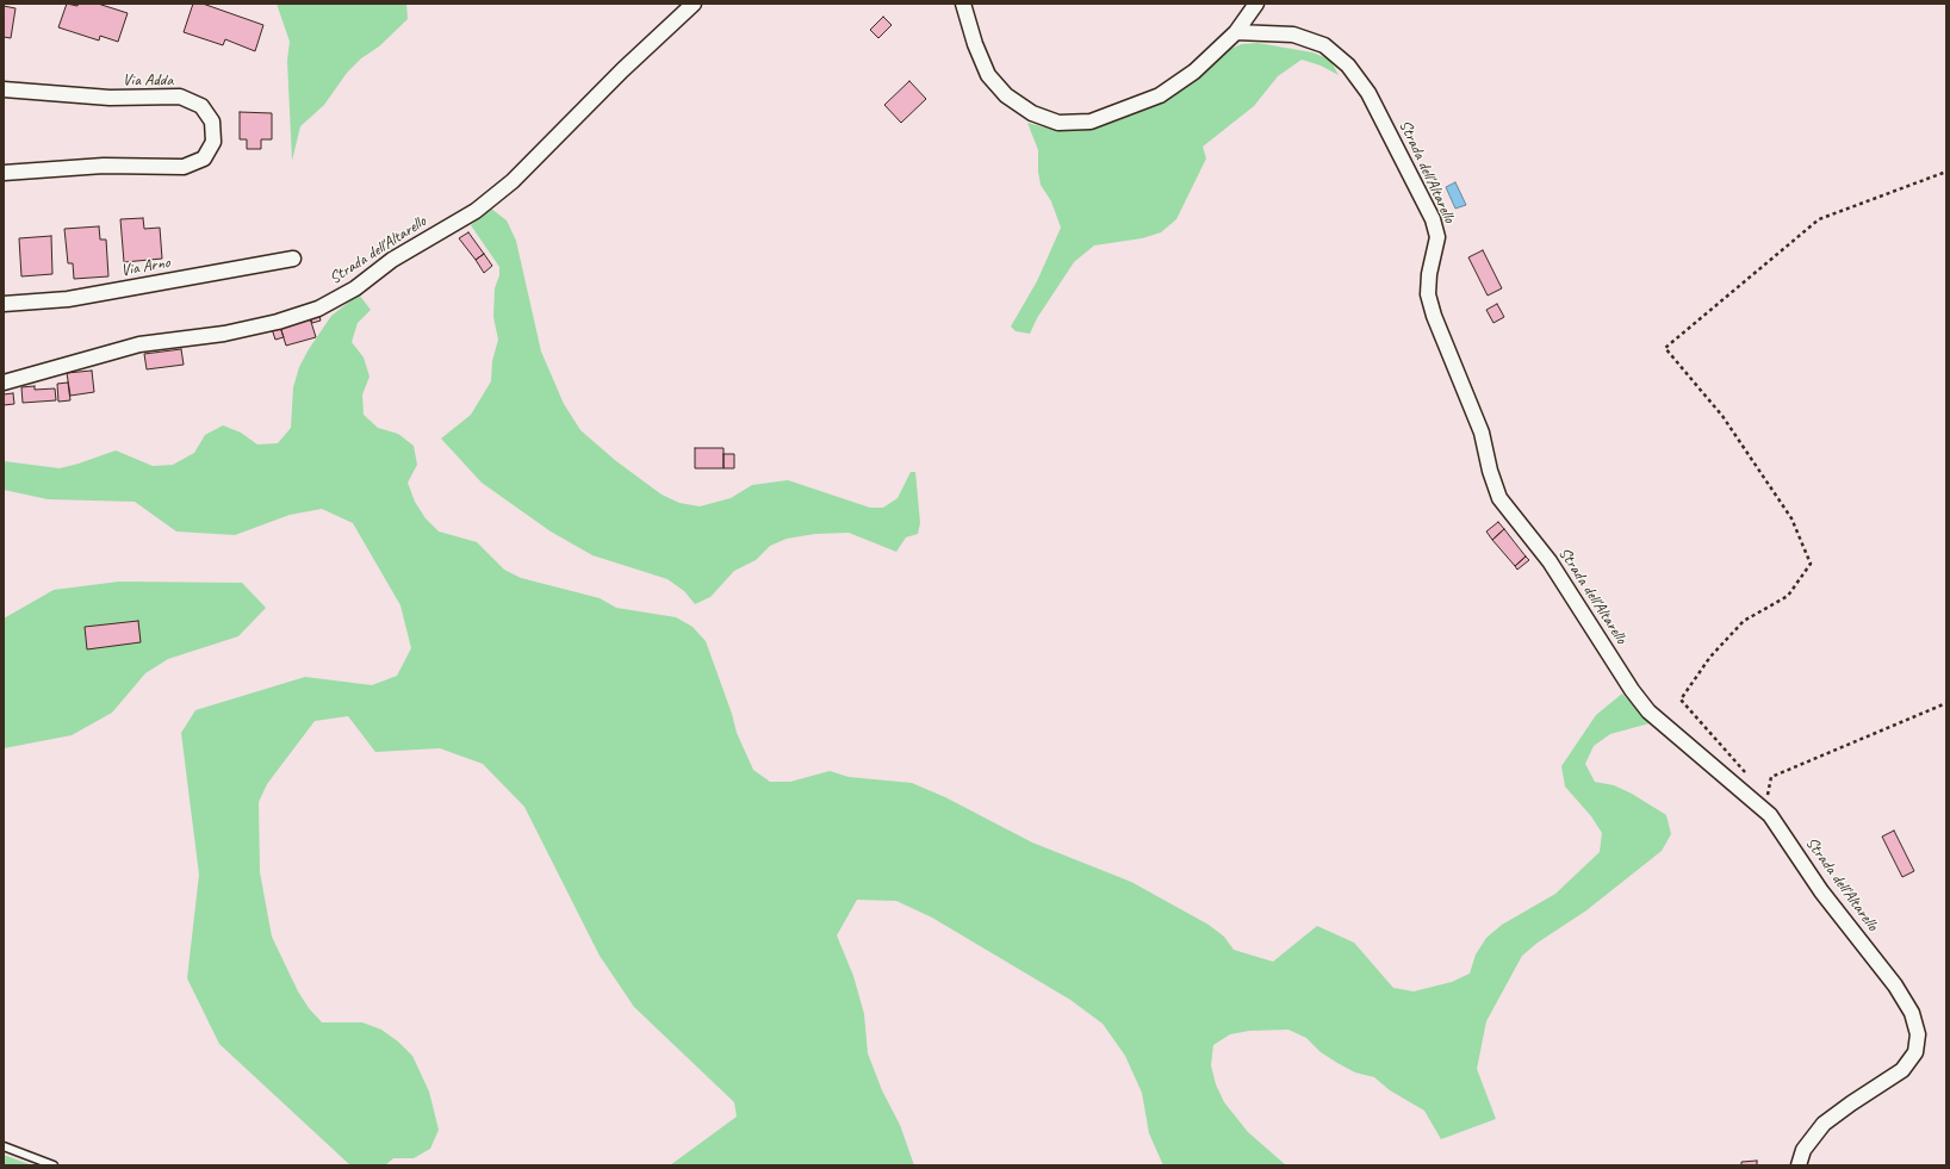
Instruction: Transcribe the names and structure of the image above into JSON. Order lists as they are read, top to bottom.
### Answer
{
  "streets": {
    "street": ["Via Adda", "Strada dell'Altarello", "Via Arno"]
  }
}
